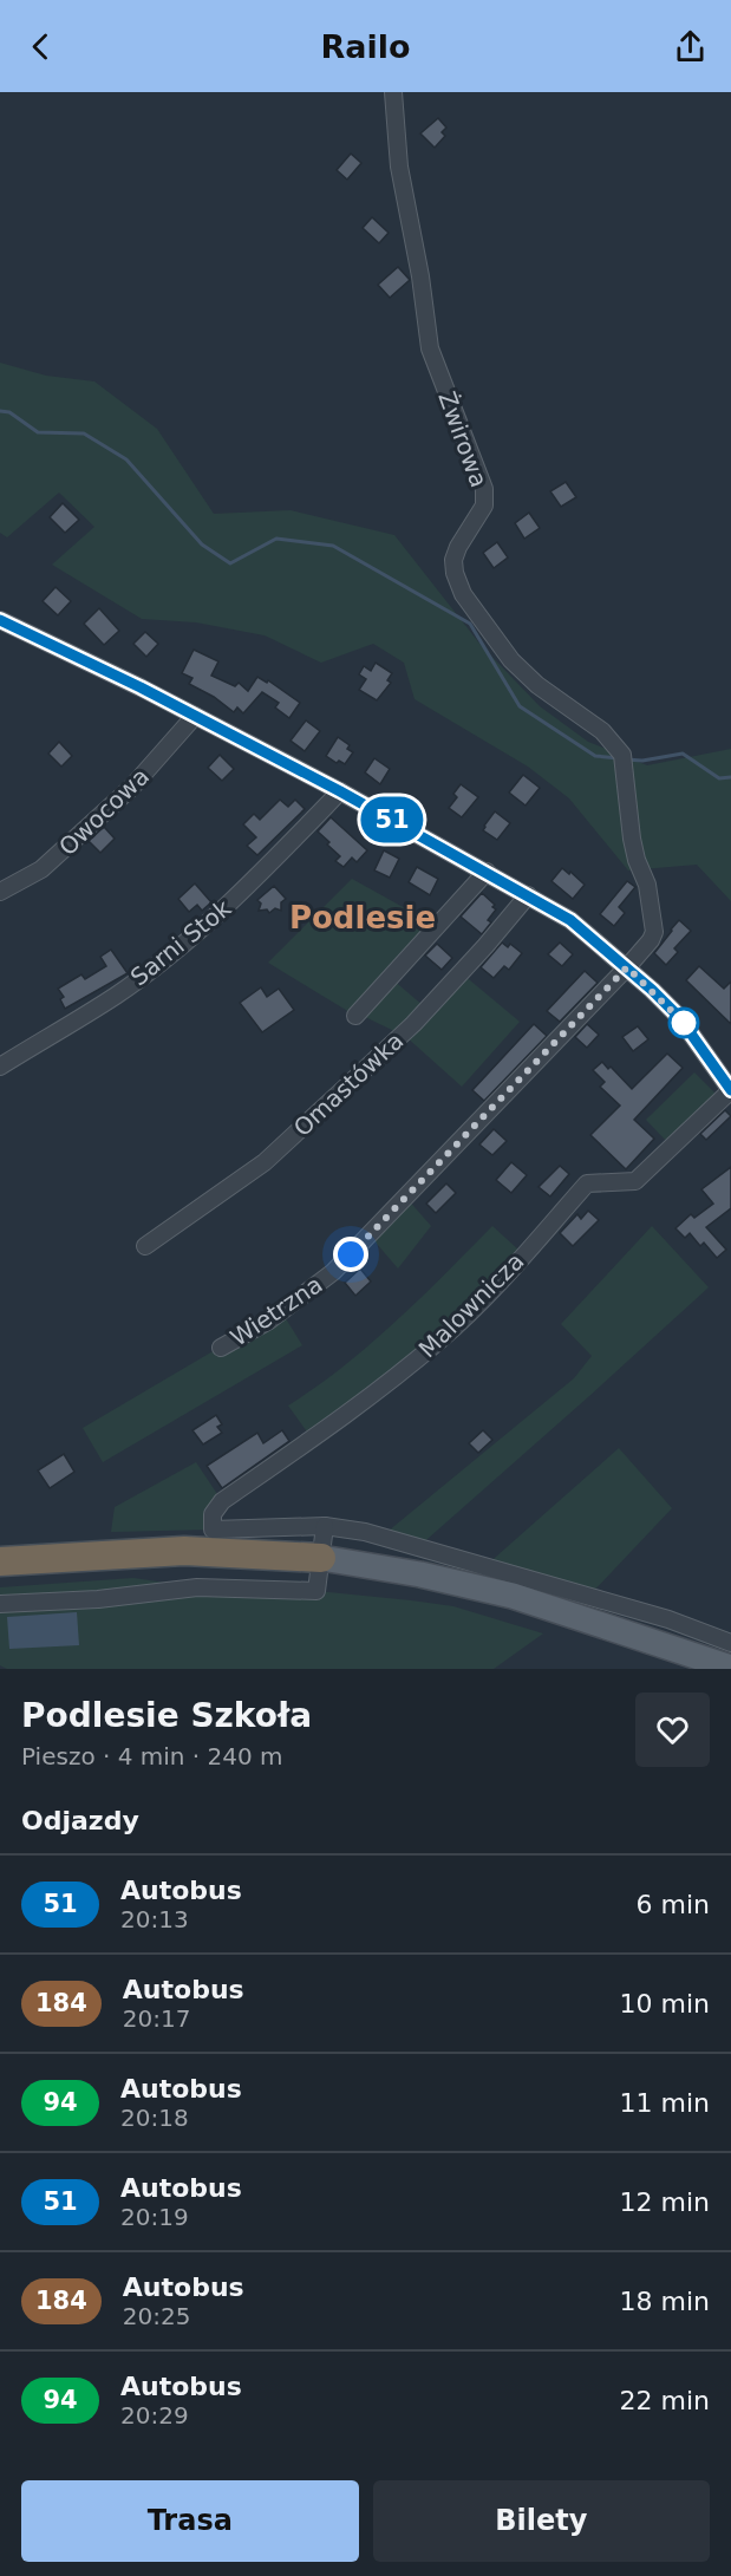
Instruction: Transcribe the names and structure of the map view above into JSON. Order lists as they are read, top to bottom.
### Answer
{
  "streets": {
    "street": [
      "Żwirowa",
      "Owocowa",
      "Sarni Stok",
      "Omastówka",
      "Malownicza",
      "Wietrzna"
    ]
  },
  "crossings": [
    ["Żwirowa", "Wietrzna"]
  ],
  "districts": ["Podlesie"],
  "lines": ["bus line 51"],
  "page": {
    "header": "Railo",
    "on_map": "51",
    "heading": [
      ["Podlesie Szkoła", "Pieszo · 4 min · 240 m"],
      "Odjazdy"
    ],
    "list": [
      {
        "mark": "51",
        "name": "Autobus",
        "note": "20:13",
        "value": "6 min"
      },
      {
        "mark": "184",
        "name": "Autobus",
        "note": "20:17",
        "value": "10 min"
      },
      {
        "mark": "94",
        "name": "Autobus",
        "note": "20:18",
        "value": "11 min"
      },
      {
        "mark": "51",
        "name": "Autobus",
        "note": "20:19",
        "value": "12 min"
      },
      {
        "mark": "184",
        "name": "Autobus",
        "note": "20:25",
        "value": "18 min"
      },
      {
        "mark": "94",
        "name": "Autobus",
        "note": "20:29",
        "value": "22 min"
      }
    ],
    "buttons": ["Trasa", "Bilety"]
  }
}
